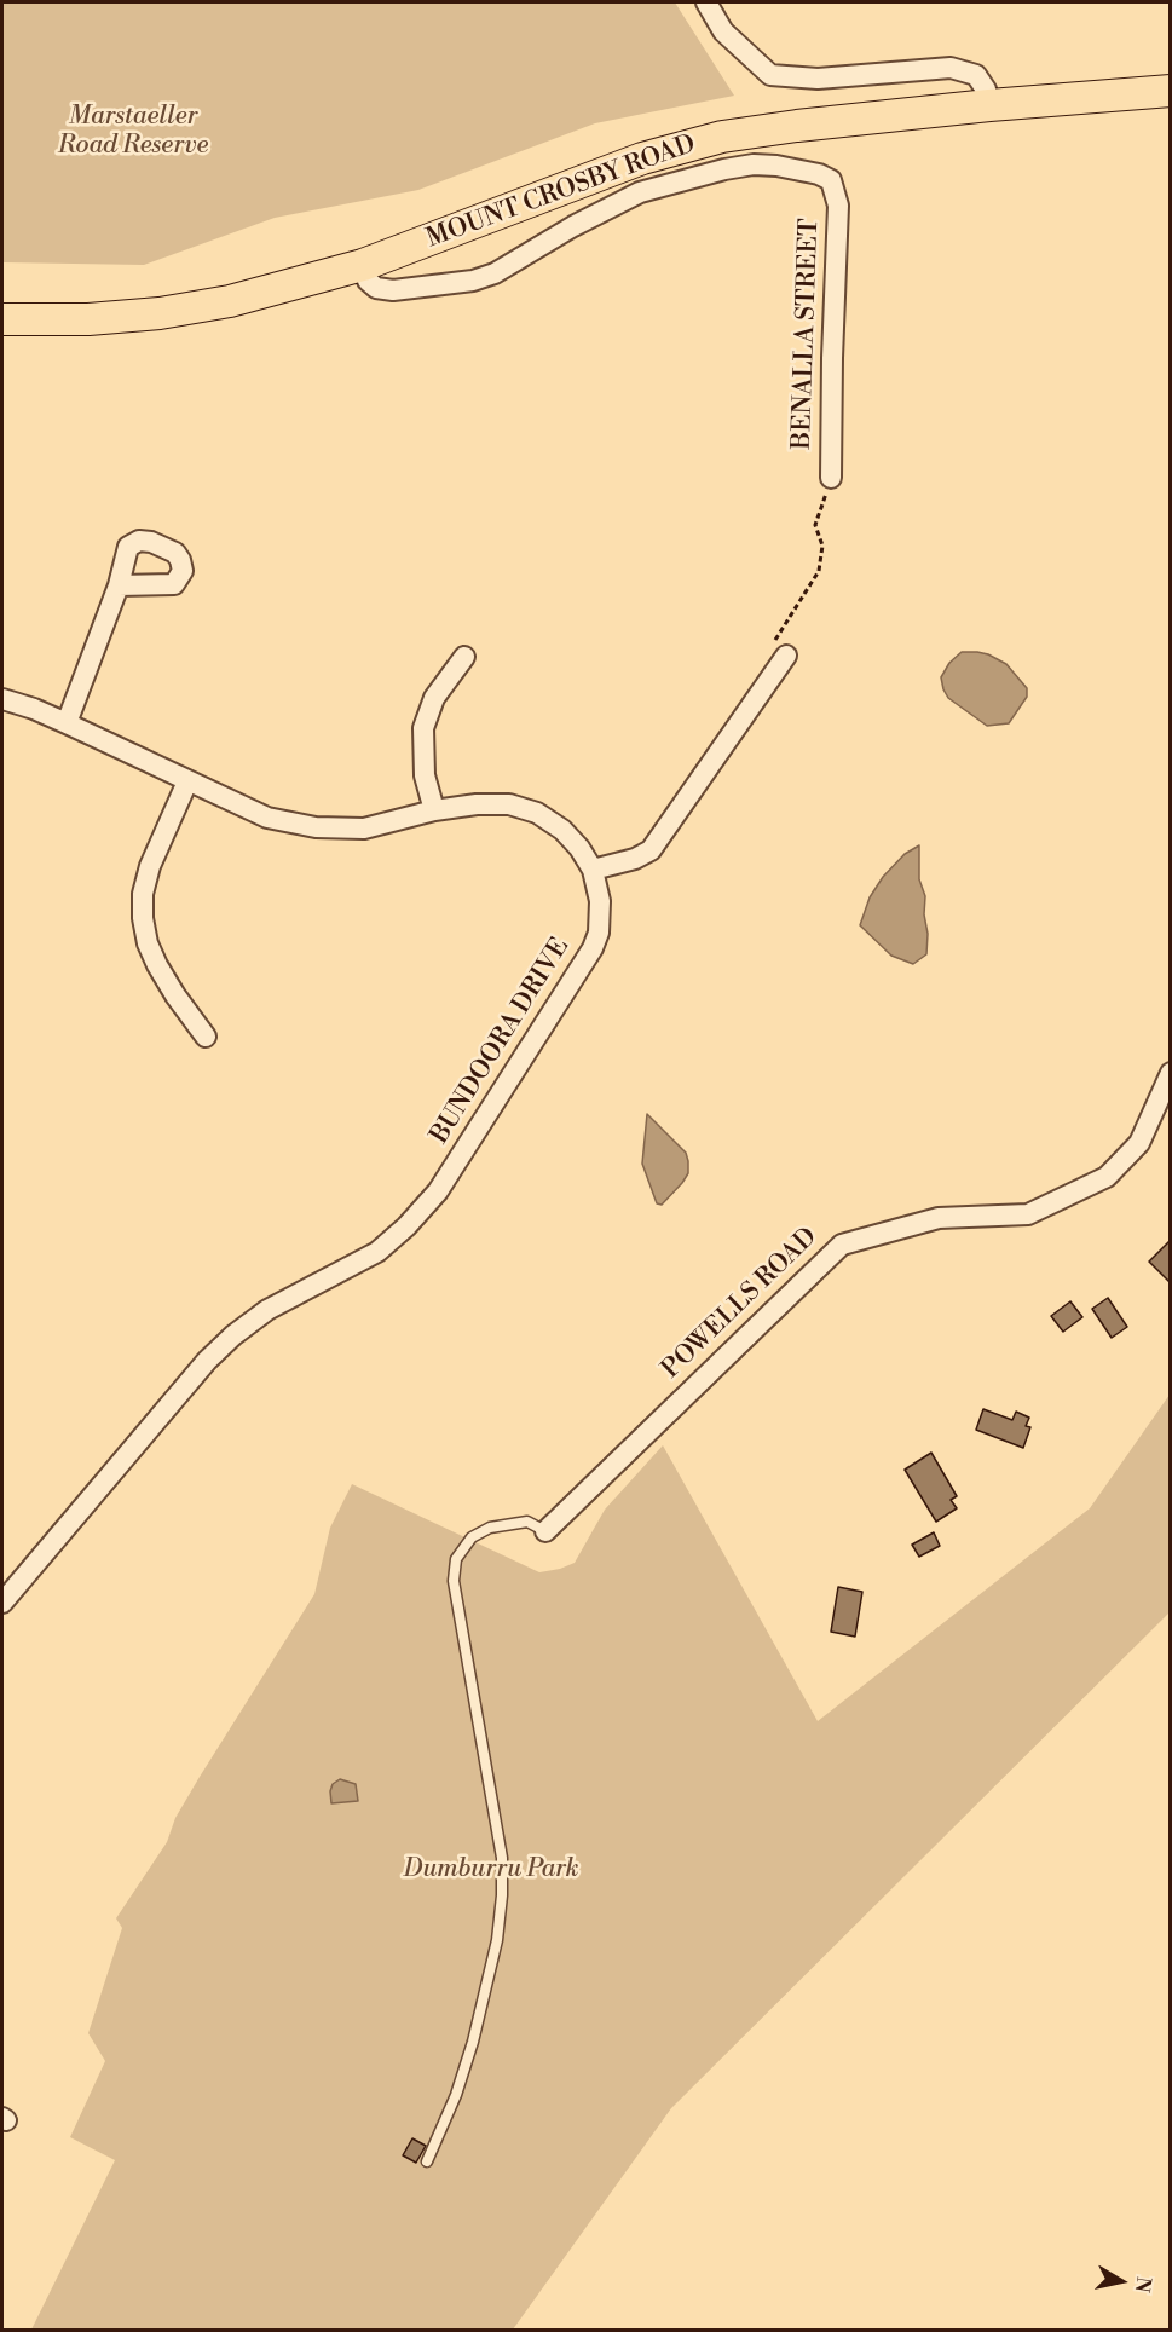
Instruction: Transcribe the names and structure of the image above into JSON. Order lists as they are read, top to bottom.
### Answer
{
  "streets": {
    "main road": ["MOUNT CROSBY ROAD"],
    "street": ["BENALLA STREET", "BUNDOORA DRIVE", "POWELLS ROAD"]
  },
  "crossings": [
    ["MOUNT CROSBY ROAD", "BENALLA STREET"]
  ],
  "parks": ["Marstaeller Road Reserve", "Dumburru Park"],
  "north": "right"
}
